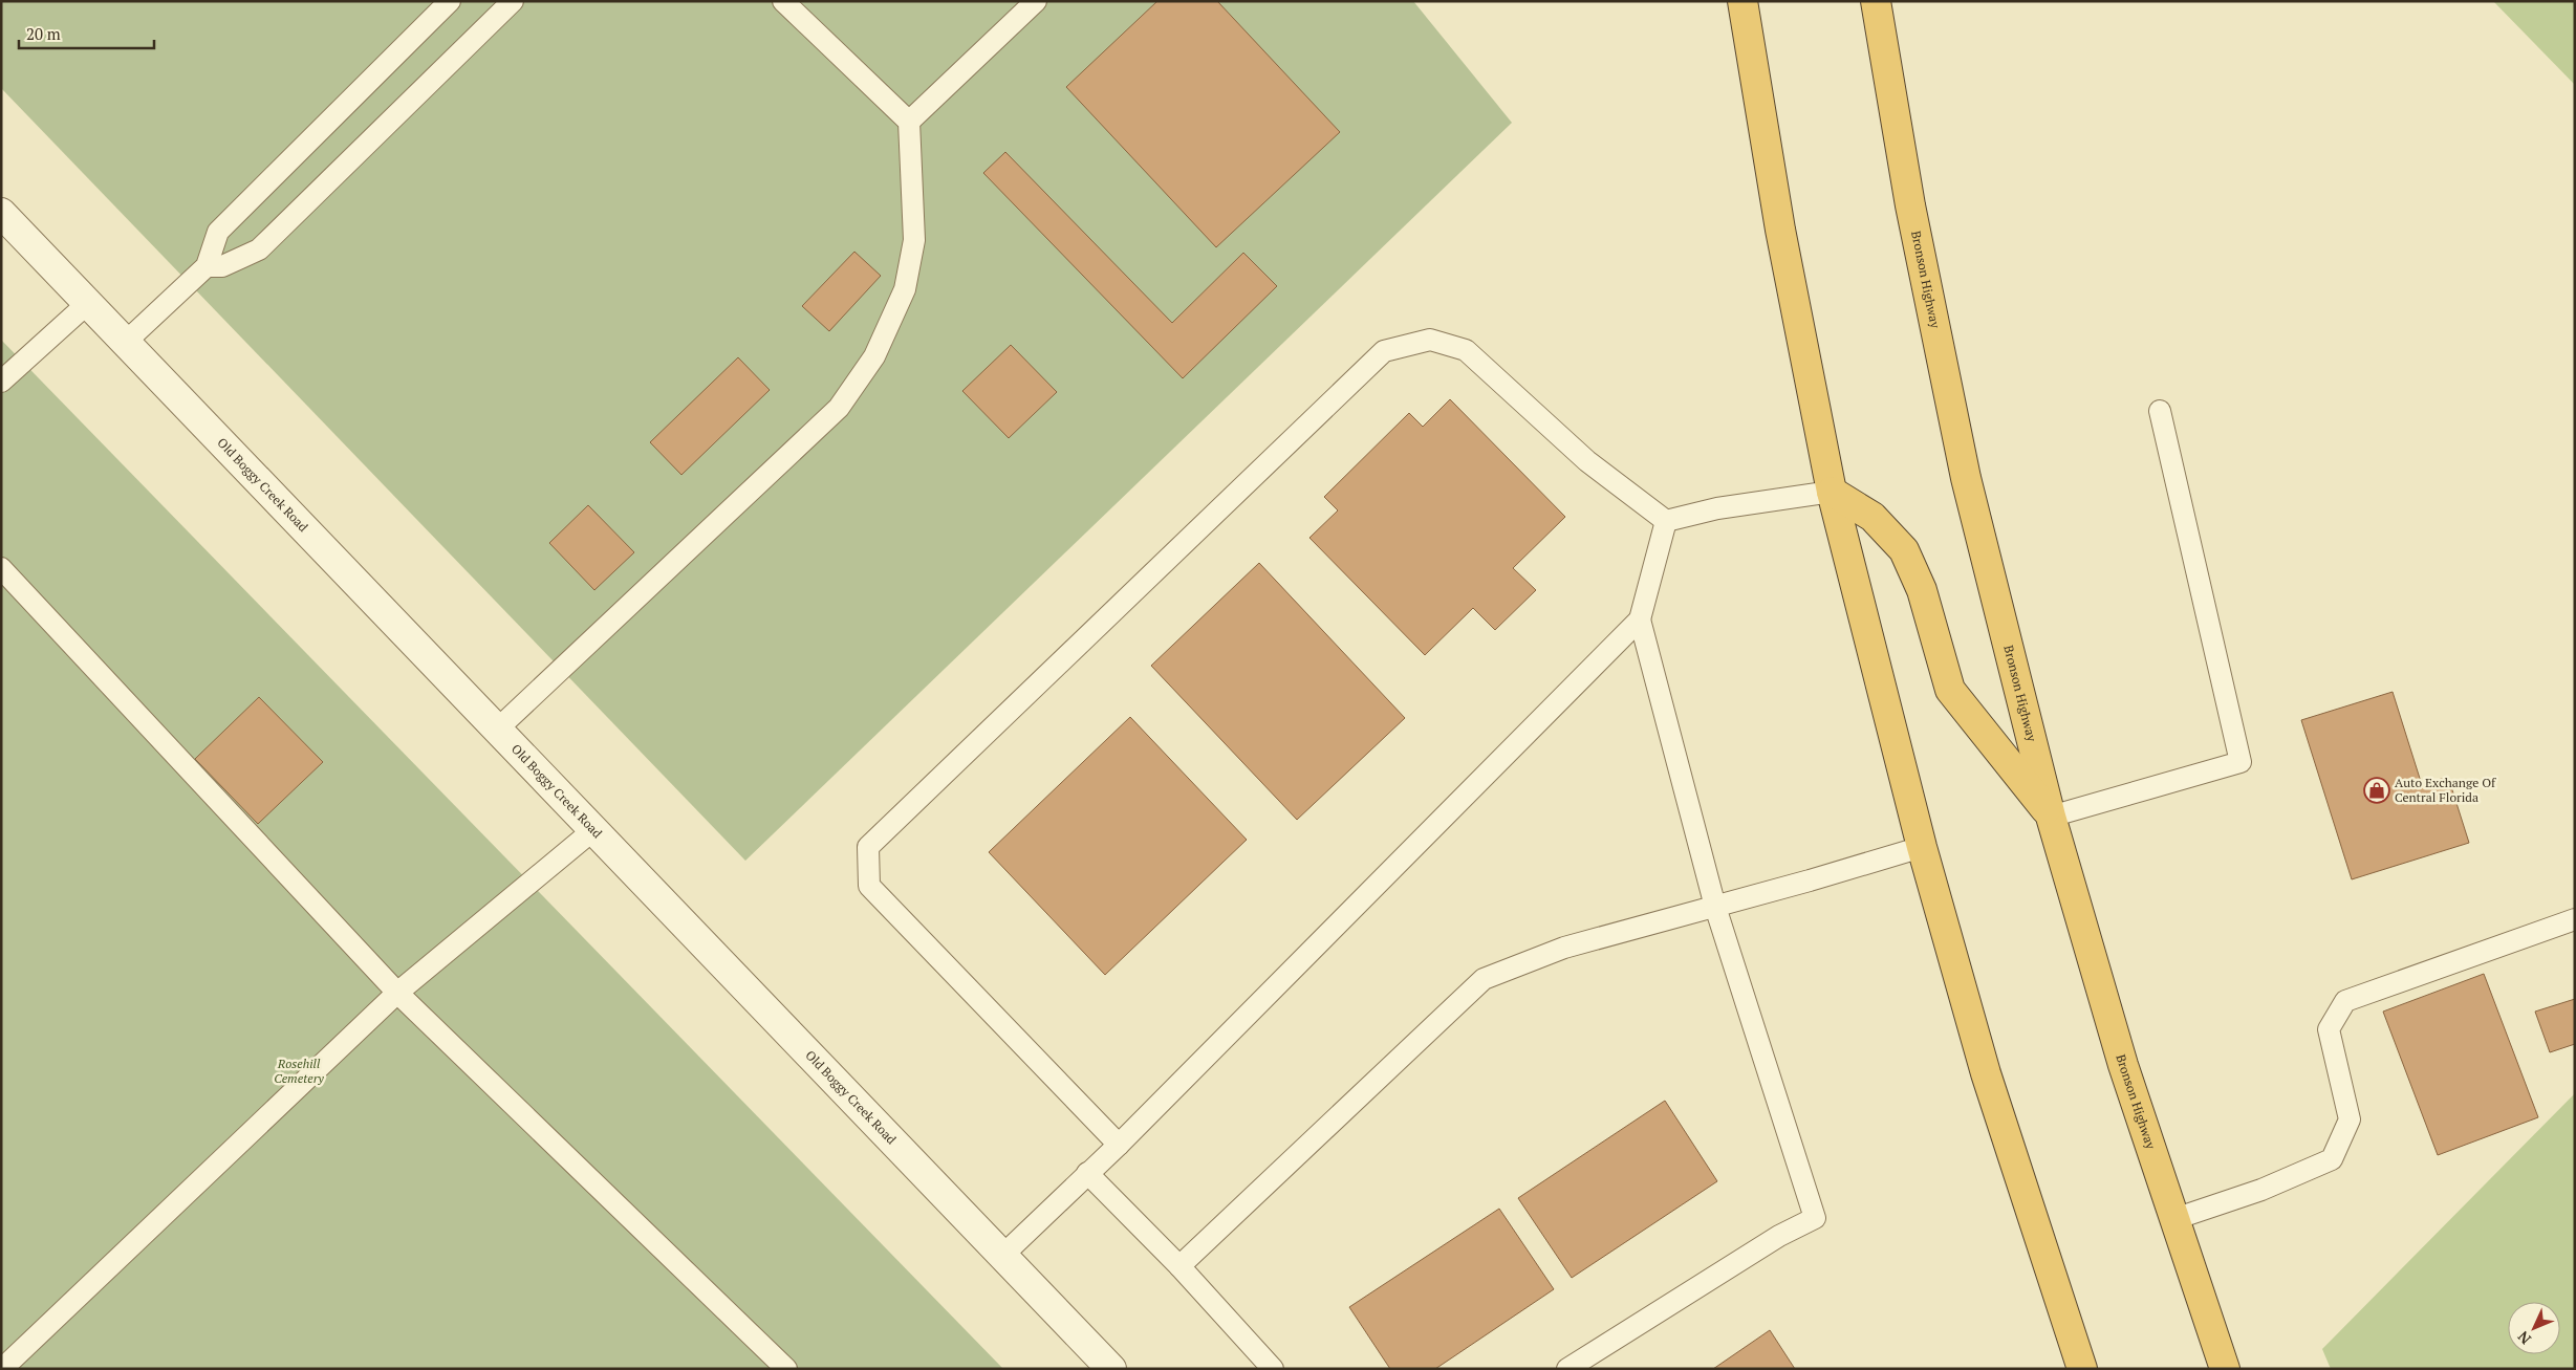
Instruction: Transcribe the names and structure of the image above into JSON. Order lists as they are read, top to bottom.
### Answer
{
  "streets": {
    "highway": ["Bronson Highway"],
    "street": ["Old Boggy Creek Road"]
  },
  "parks": ["Rosehill Cemetery"],
  "places": {
    "shop": ["Auto Exchange Of Central Florida"]
  },
  "scale_bar": "20 m",
  "north": "bottom left"
}
